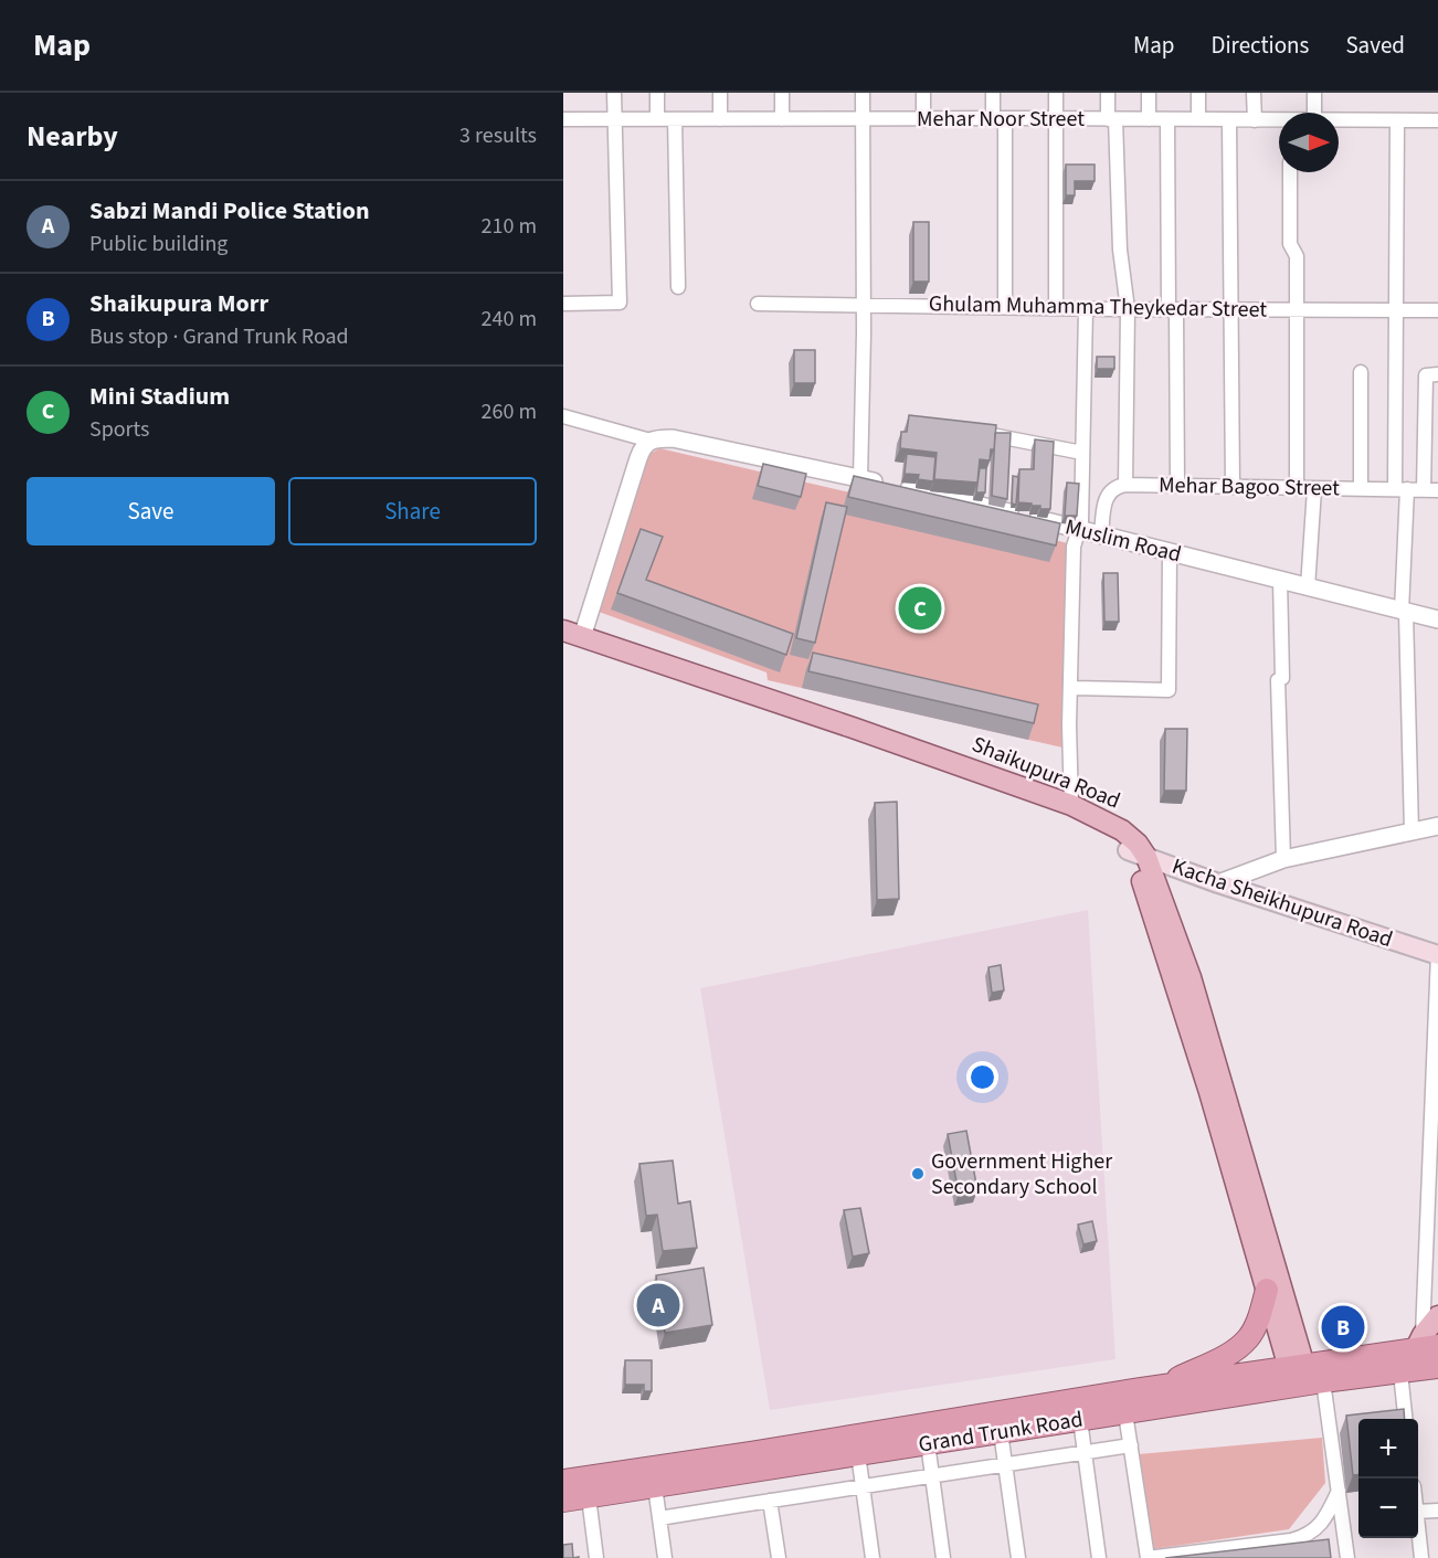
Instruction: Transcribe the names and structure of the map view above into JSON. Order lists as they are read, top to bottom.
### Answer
{
  "streets": {
    "highway": ["Grand Trunk Road"],
    "main road": ["Shaikupura Road", "Kacha Sheikhupura Road"],
    "street": [
      "Mehar Noor Street",
      "Ghulam Muhamma Theykedar Street",
      "Mehar Bagoo Street",
      "Muslim Road"
    ]
  },
  "crossings": [
    ["Shaikupura Road", "Kacha Sheikhupura Road"],
    ["Shaikupura Road", "Grand Trunk Road"]
  ],
  "places": ["Government Higher Secondary School"],
  "north": "right",
  "page": {
    "header": "Map",
    "nav": ["Map", "Directions", "Saved"],
    "heading": ["Nearby", "3 results"],
    "list": [
      {
        "mark": "A",
        "name": "Sabzi Mandi Police Station",
        "note": "Public building",
        "value": "210 m"
      },
      {
        "mark": "B",
        "name": "Shaikupura Morr",
        "note": "Bus stop · Grand Trunk Road",
        "value": "240 m"
      },
      {
        "mark": "C",
        "name": "Mini Stadium",
        "note": "Sports",
        "value": "260 m"
      }
    ],
    "buttons": ["Save", "Share"],
    "pins": ["C", "A", "B"],
    "map_buttons": ["+", "−"]
  }
}
